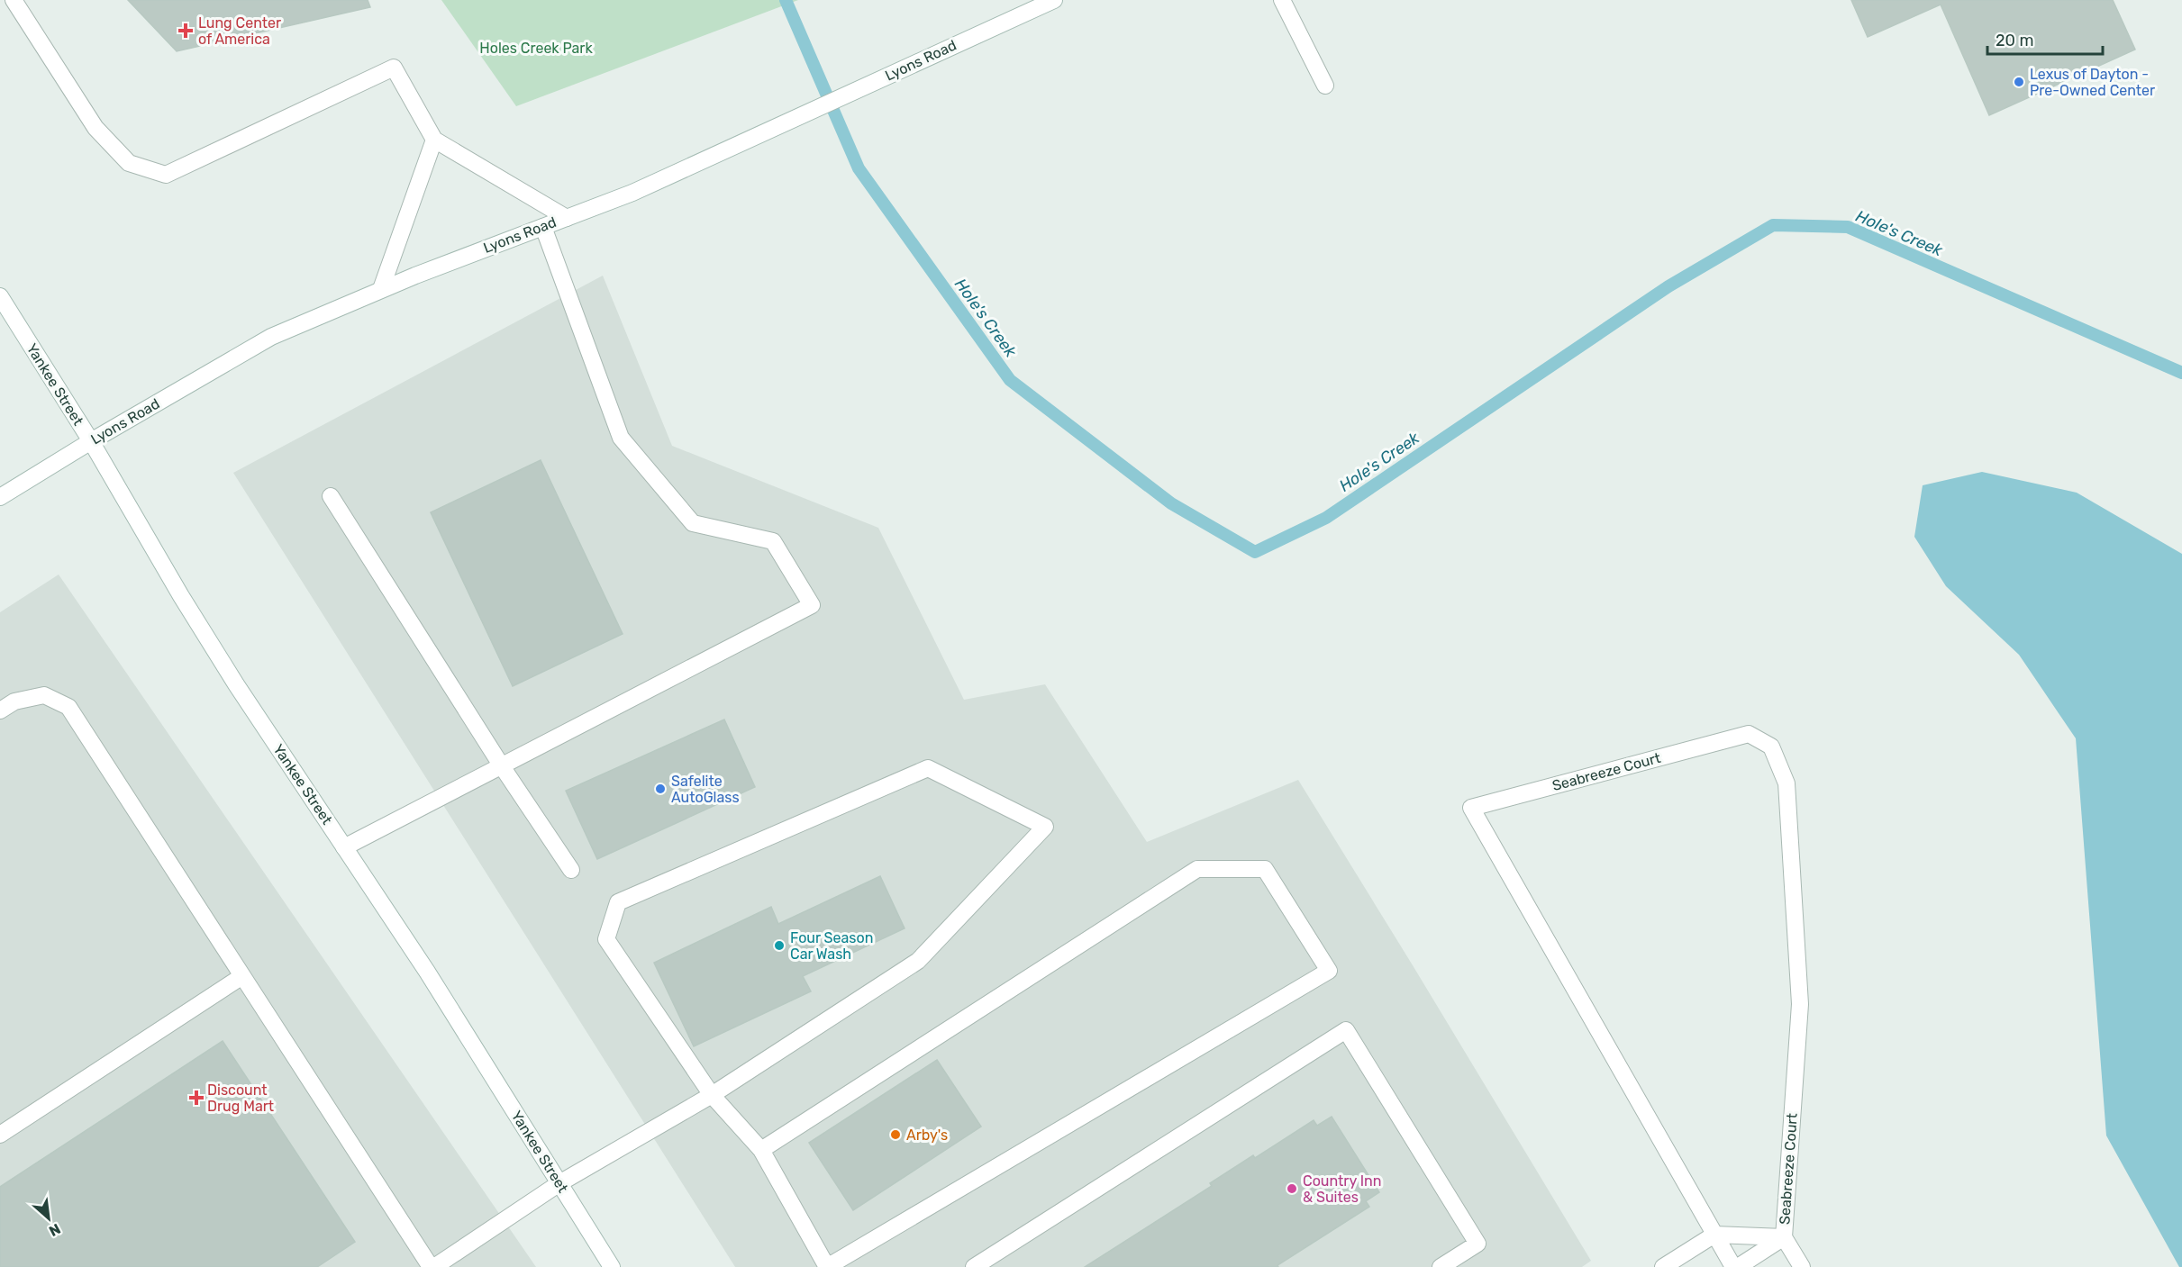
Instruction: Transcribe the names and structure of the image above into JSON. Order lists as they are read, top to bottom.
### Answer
{
  "streets": {
    "street": ["Lyons Road", "Yankee Street", "Seabreeze Court"]
  },
  "crossings": [
    ["Lyons Road", "Yankee Street"]
  ],
  "water": ["Hole's Creek"],
  "parks": ["Holes Creek Park"],
  "places": {
    "health": ["Lung Center of America", "Discount Drug Mart"],
    "other": [
      "Lexus of Dayton - Pre-Owned Center",
      "Safelite AutoGlass",
      "Four Season Car Wash",
      "Arby's",
      "Country Inn & Suites"
    ]
  },
  "scale_bar": "20 m",
  "north": "bottom right"
}
